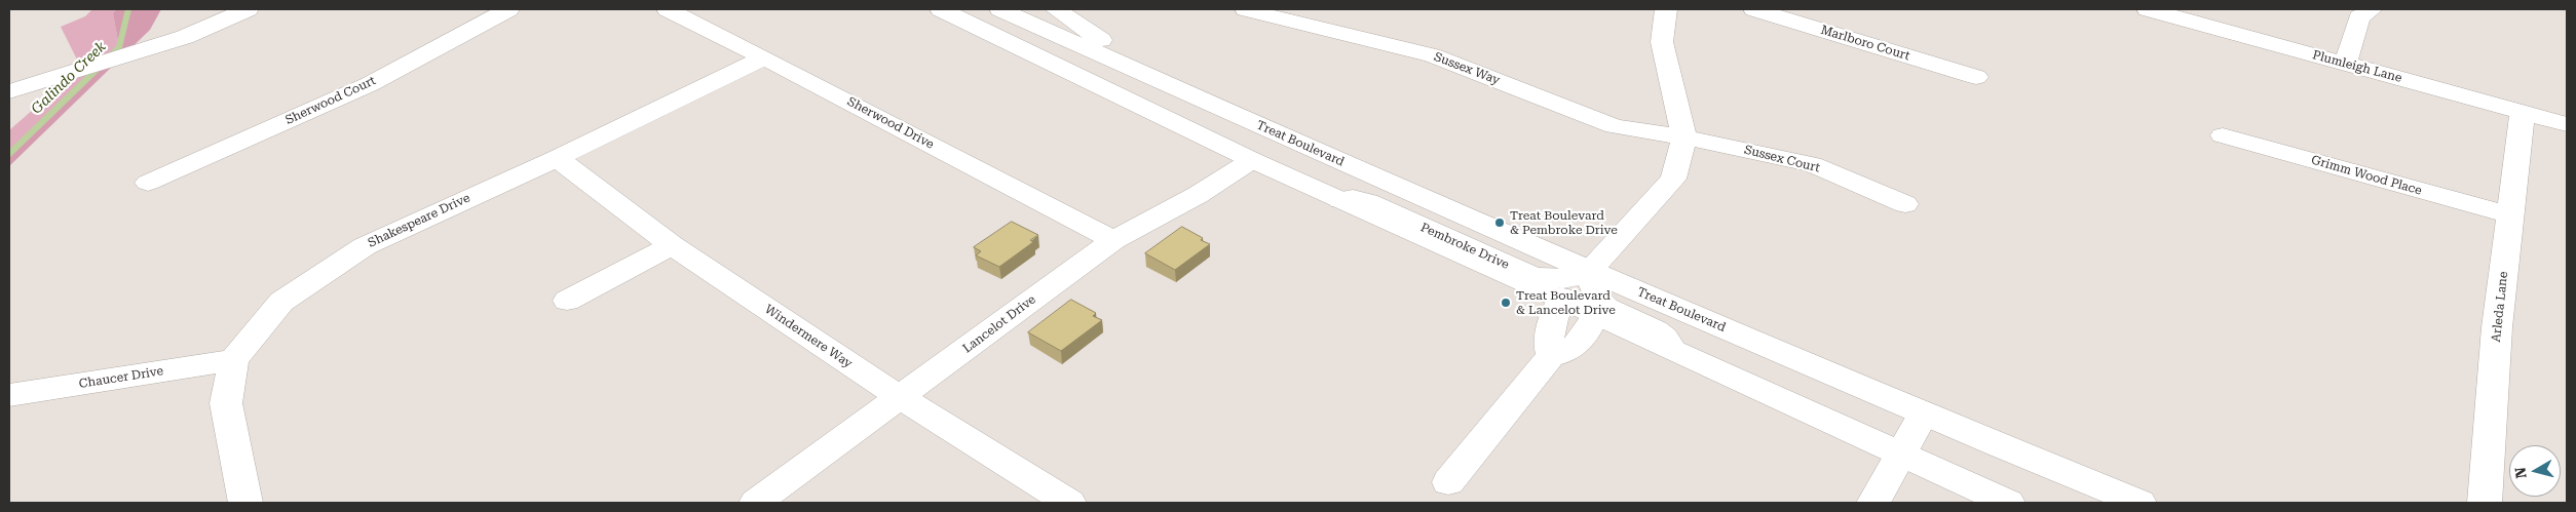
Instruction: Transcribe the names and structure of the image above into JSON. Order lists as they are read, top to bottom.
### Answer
{
  "streets": {
    "street": [
      "Marlboro Court",
      "Plumleigh Lane",
      "Sussex Way",
      "Sherwood Court",
      "Sherwood Drive",
      "Treat Boulevard",
      "Sussex Court",
      "Grimm Wood Place",
      "Shakespeare Drive",
      "Pembroke Drive",
      "Arleda Lane",
      "Lancelot Drive",
      "Windermere Way",
      "Chaucer Drive"
    ]
  },
  "crossings": [
    ["Plumleigh Lane", "Arleda Lane"],
    ["Sussex Way", "Sussex Court"],
    ["Sherwood Drive", "Shakespeare Drive"],
    ["Sherwood Drive", "Lancelot Drive"],
    ["Treat Boulevard", "Pembroke Drive"],
    ["Grimm Wood Place", "Arleda Lane"],
    ["Shakespeare Drive", "Windermere Way"],
    ["Shakespeare Drive", "Chaucer Drive"],
    ["Lancelot Drive", "Windermere Way"]
  ],
  "water": ["Galindo Creek"],
  "places": ["Treat Boulevard & Pembroke Drive", "Treat Boulevard & Lancelot Drive"],
  "north": "left"
}
